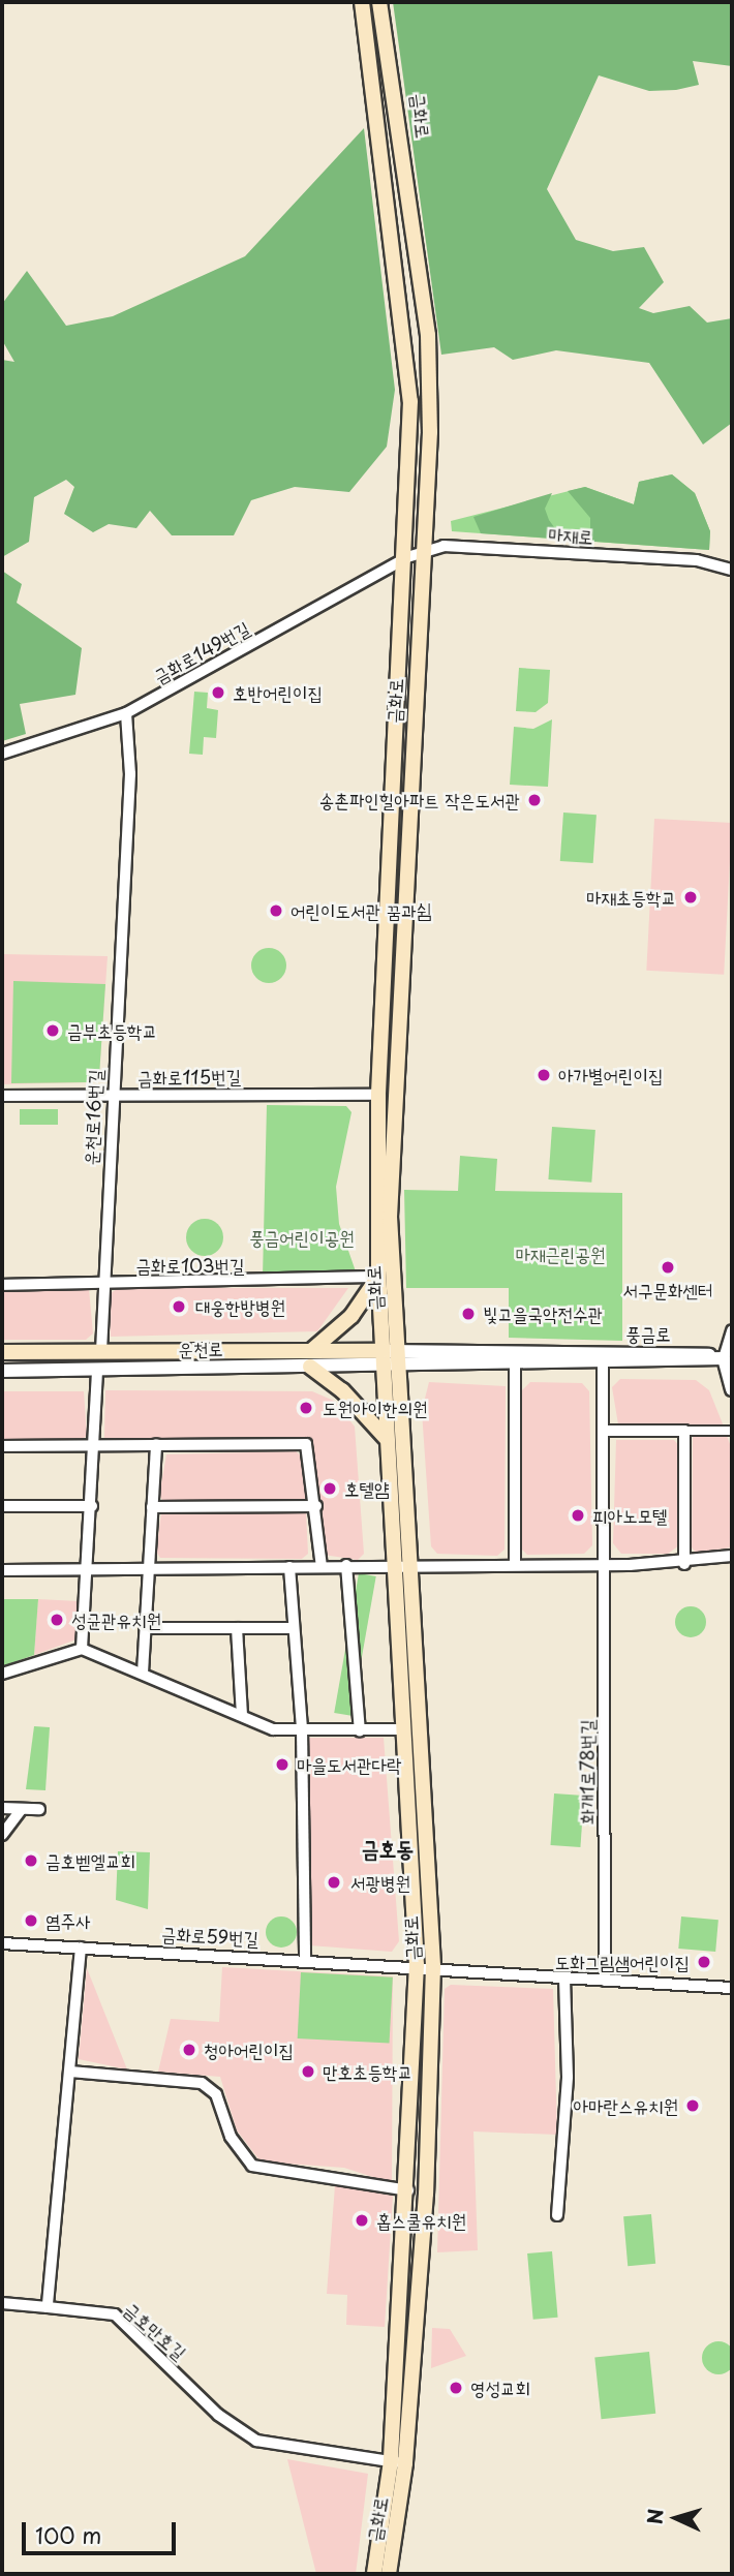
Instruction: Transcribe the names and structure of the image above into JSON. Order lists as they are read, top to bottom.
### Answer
{
  "streets": {
    "main road": ["금화로", "운천로"],
    "street": [
      "마재로",
      "금화로149번길",
      "금화로115번길",
      "운천로16번길",
      "금화로103번길",
      "풍금로",
      "화개1로78번길",
      "금화로59번길",
      "금호만호길"
    ]
  },
  "crossings": [
    ["금화로", "마재로"],
    ["금화로", "금화로149번길"],
    ["금화로", "금화로115번길"],
    ["금화로", "금화로103번길"],
    ["금화로", "풍금로"],
    ["금화로", "운천로"],
    ["금화로", "금화로59번길"],
    ["금화로", "금호만호길"],
    ["마재로", "금화로149번길"],
    ["금화로149번길", "운천로16번길"],
    ["금화로115번길", "운천로16번길"],
    ["운천로16번길", "금화로103번길"],
    ["운천로16번길", "운천로"],
    ["풍금로", "운천로"],
    ["풍금로", "화개1로78번길"],
    ["화개1로78번길", "금화로59번길"]
  ],
  "districts": ["금호동"],
  "parks": ["풍금어린이공원", "마재근린공원"],
  "places": [
    "호반어린이집",
    "송촌파인힐아파트 작은도서관",
    "마재초등학교",
    "어린이도서관 꿈과쉼",
    "금부초등학교",
    "아가별어린이집",
    "서구문화센터",
    "대웅한방병원",
    "빛고을국악전수관",
    "도원아이한의원",
    "호텔얌",
    "피아노모텔",
    "성균관유치원",
    "마을도서관다락",
    "금호벧엘교회",
    "서광병원",
    "염주사",
    "도화그림샘어린이집",
    "청아어린이집",
    "만호초등학교",
    "아마란스유치원",
    "홉스쿨유치원",
    "영성교회"
  ],
  "scale_bar": "100 m",
  "north": "left"
}
